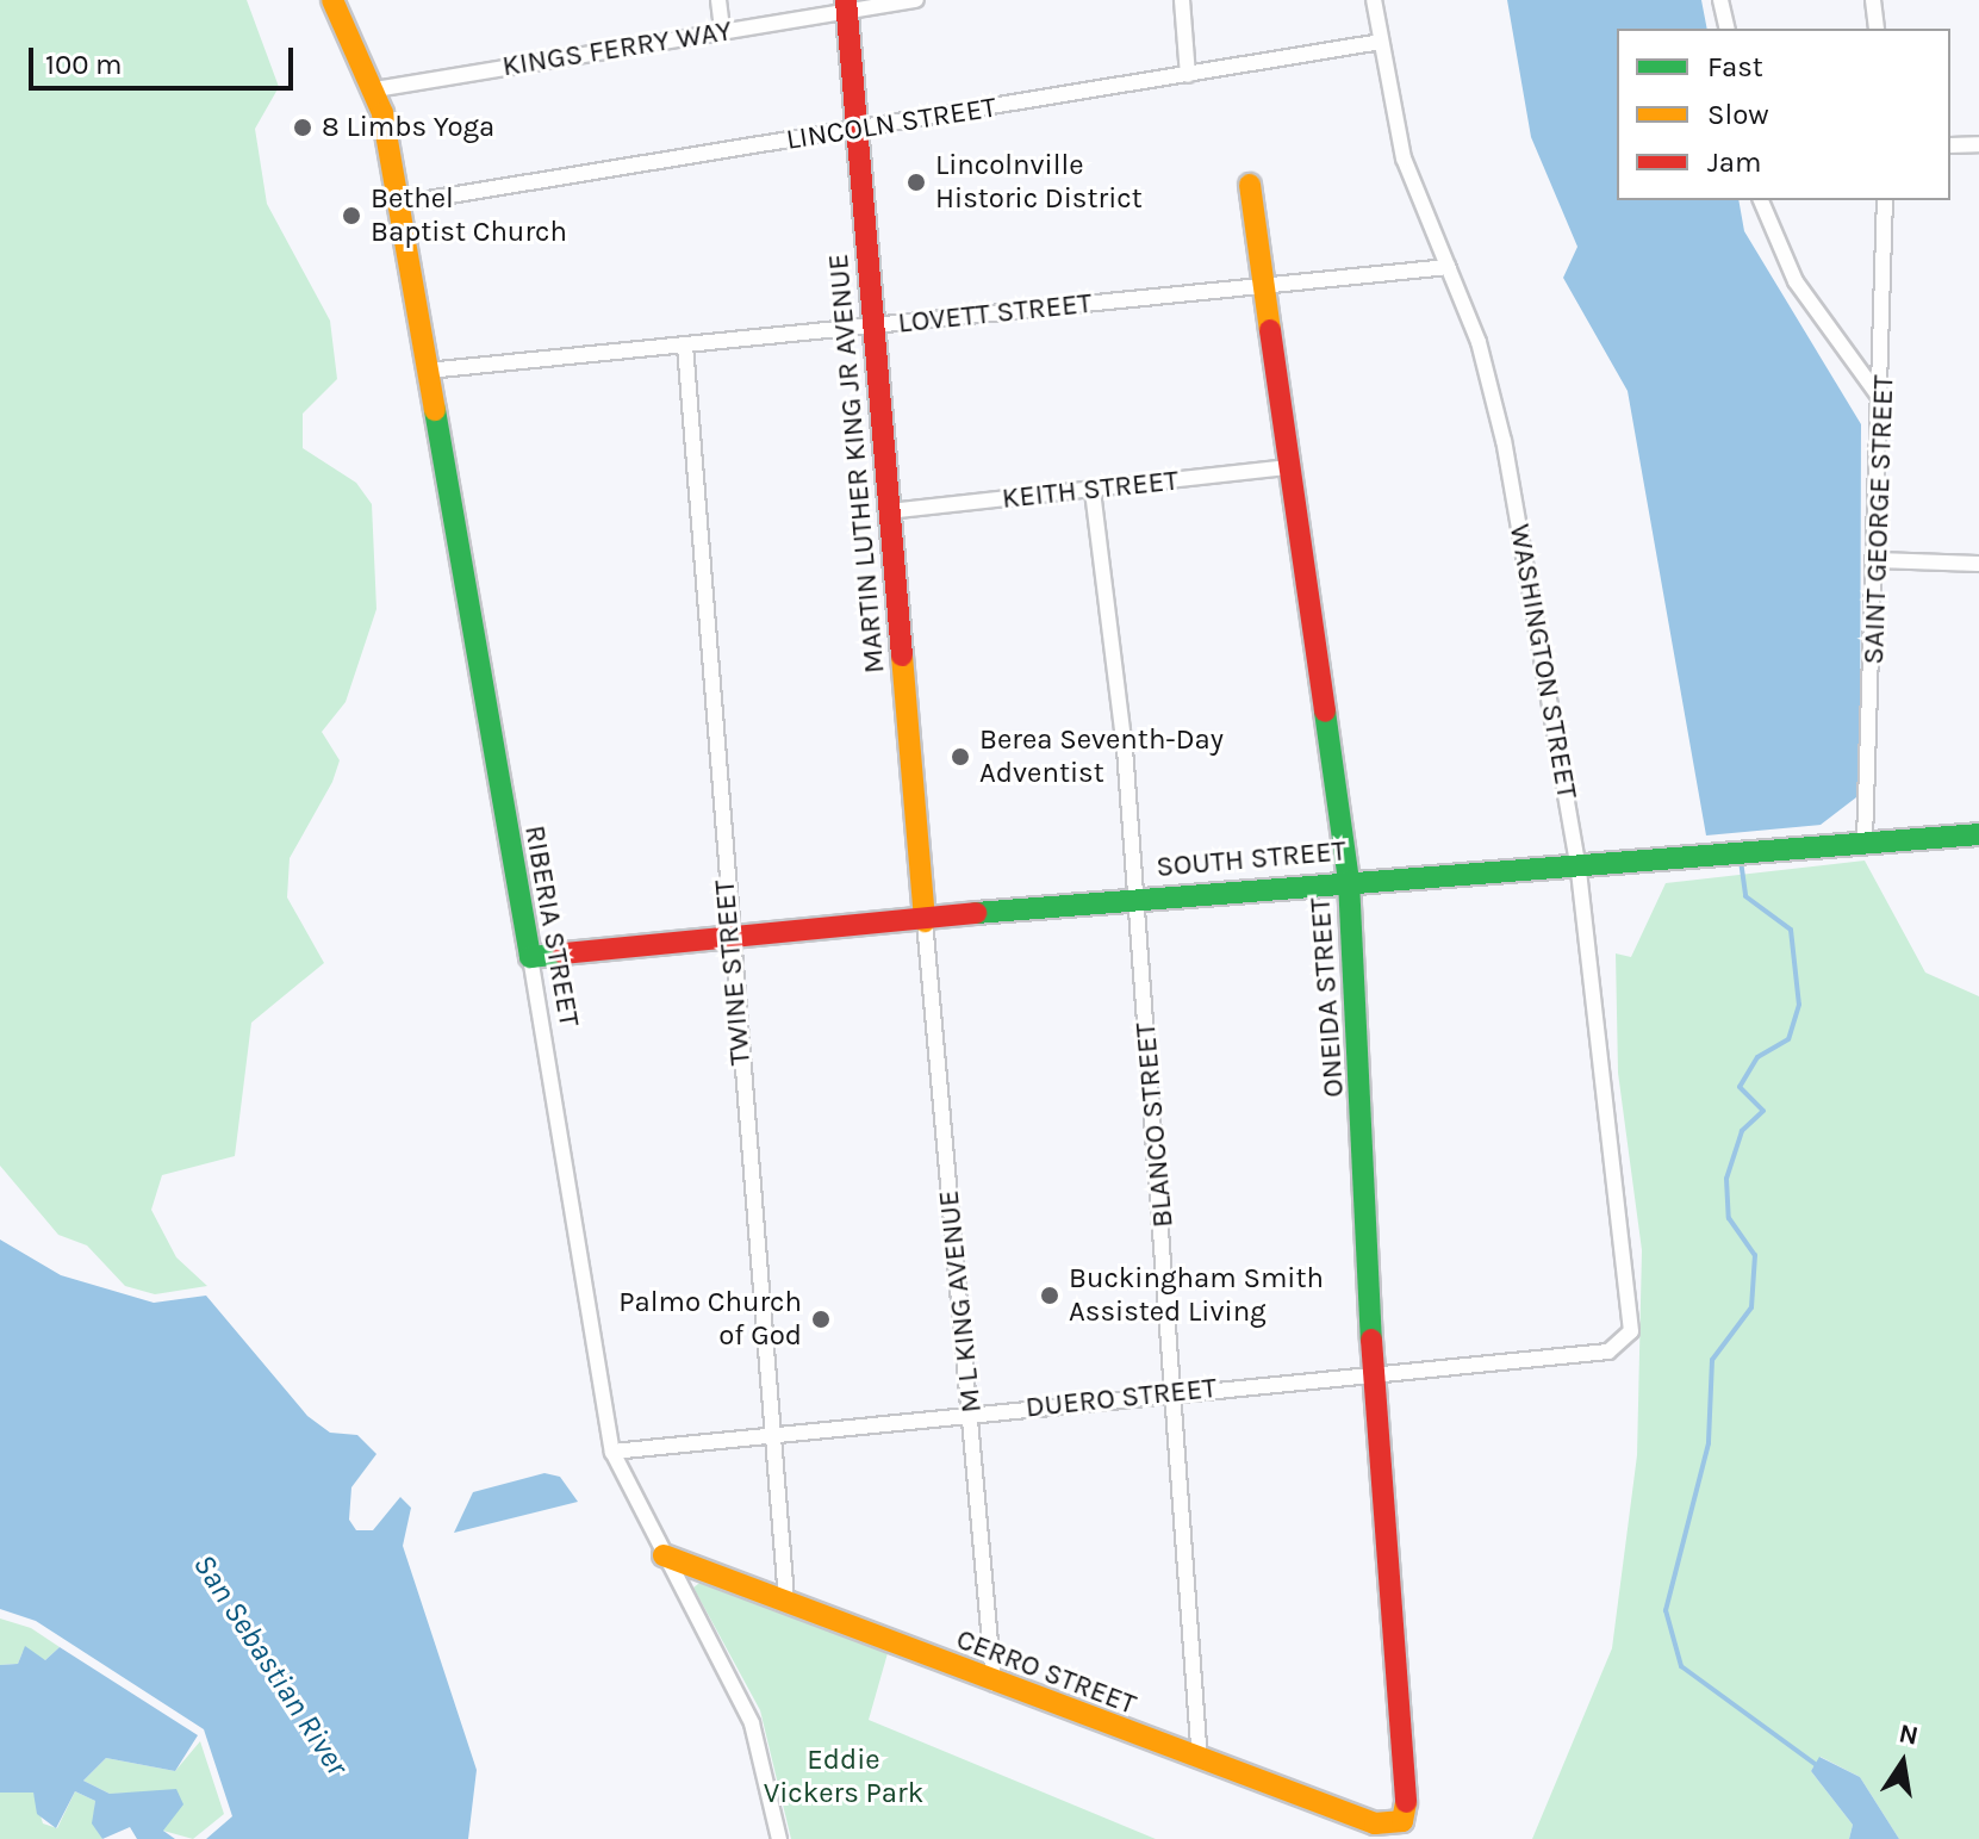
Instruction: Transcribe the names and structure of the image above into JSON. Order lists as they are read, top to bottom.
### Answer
{
  "streets": {
    "street": [
      "KINGS FERRY WAY",
      "LINCOLN STREET",
      "LOVETT STREET",
      "MARTIN LUTHER KING JR AVENUE",
      "KEITH STREET",
      "SAINT GEORGE STREET",
      "WASHINGTON STREET",
      "SOUTH STREET",
      "RIBERIA STREET",
      "TWINE STREET",
      "ONEIDA STREET",
      "BLANCO STREET",
      "M L KING AVENUE",
      "DUERO STREET",
      "CERRO STREET"
    ]
  },
  "crossings": [
    ["KINGS FERRY WAY", "MARTIN LUTHER KING JR AVENUE"],
    ["KINGS FERRY WAY", "RIBERIA STREET"],
    ["LINCOLN STREET", "MARTIN LUTHER KING JR AVENUE"],
    ["LINCOLN STREET", "WASHINGTON STREET"],
    ["LINCOLN STREET", "RIBERIA STREET"],
    ["LOVETT STREET", "MARTIN LUTHER KING JR AVENUE"],
    ["LOVETT STREET", "WASHINGTON STREET"],
    ["LOVETT STREET", "RIBERIA STREET"],
    ["LOVETT STREET", "TWINE STREET"],
    ["LOVETT STREET", "ONEIDA STREET"],
    ["MARTIN LUTHER KING JR AVENUE", "KEITH STREET"],
    ["MARTIN LUTHER KING JR AVENUE", "SOUTH STREET"],
    ["MARTIN LUTHER KING JR AVENUE", "M L KING AVENUE"],
    ["KEITH STREET", "ONEIDA STREET"],
    ["KEITH STREET", "BLANCO STREET"],
    ["SAINT GEORGE STREET", "SOUTH STREET"],
    ["WASHINGTON STREET", "SOUTH STREET"],
    ["WASHINGTON STREET", "DUERO STREET"],
    ["SOUTH STREET", "RIBERIA STREET"],
    ["SOUTH STREET", "TWINE STREET"],
    ["SOUTH STREET", "ONEIDA STREET"],
    ["SOUTH STREET", "BLANCO STREET"],
    ["SOUTH STREET", "M L KING AVENUE"],
    ["RIBERIA STREET", "DUERO STREET"],
    ["RIBERIA STREET", "CERRO STREET"],
    ["TWINE STREET", "DUERO STREET"],
    ["TWINE STREET", "CERRO STREET"],
    ["ONEIDA STREET", "DUERO STREET"],
    ["ONEIDA STREET", "CERRO STREET"],
    ["BLANCO STREET", "DUERO STREET"],
    ["BLANCO STREET", "CERRO STREET"],
    ["M L KING AVENUE", "DUERO STREET"],
    ["M L KING AVENUE", "CERRO STREET"]
  ],
  "water": ["San Sebastian River"],
  "parks": ["Eddie Vickers Park"],
  "places": [
    "8 Limbs Yoga",
    "Lincolnville Historic District",
    "Bethel Baptist Church",
    "Berea Seventh-Day Adventist",
    "Buckingham Smith Assisted Living",
    "Palmo Church of God"
  ],
  "legend": ["Fast", "Slow", "Jam"],
  "scale_bar": "100 m",
  "north": "top"
}
